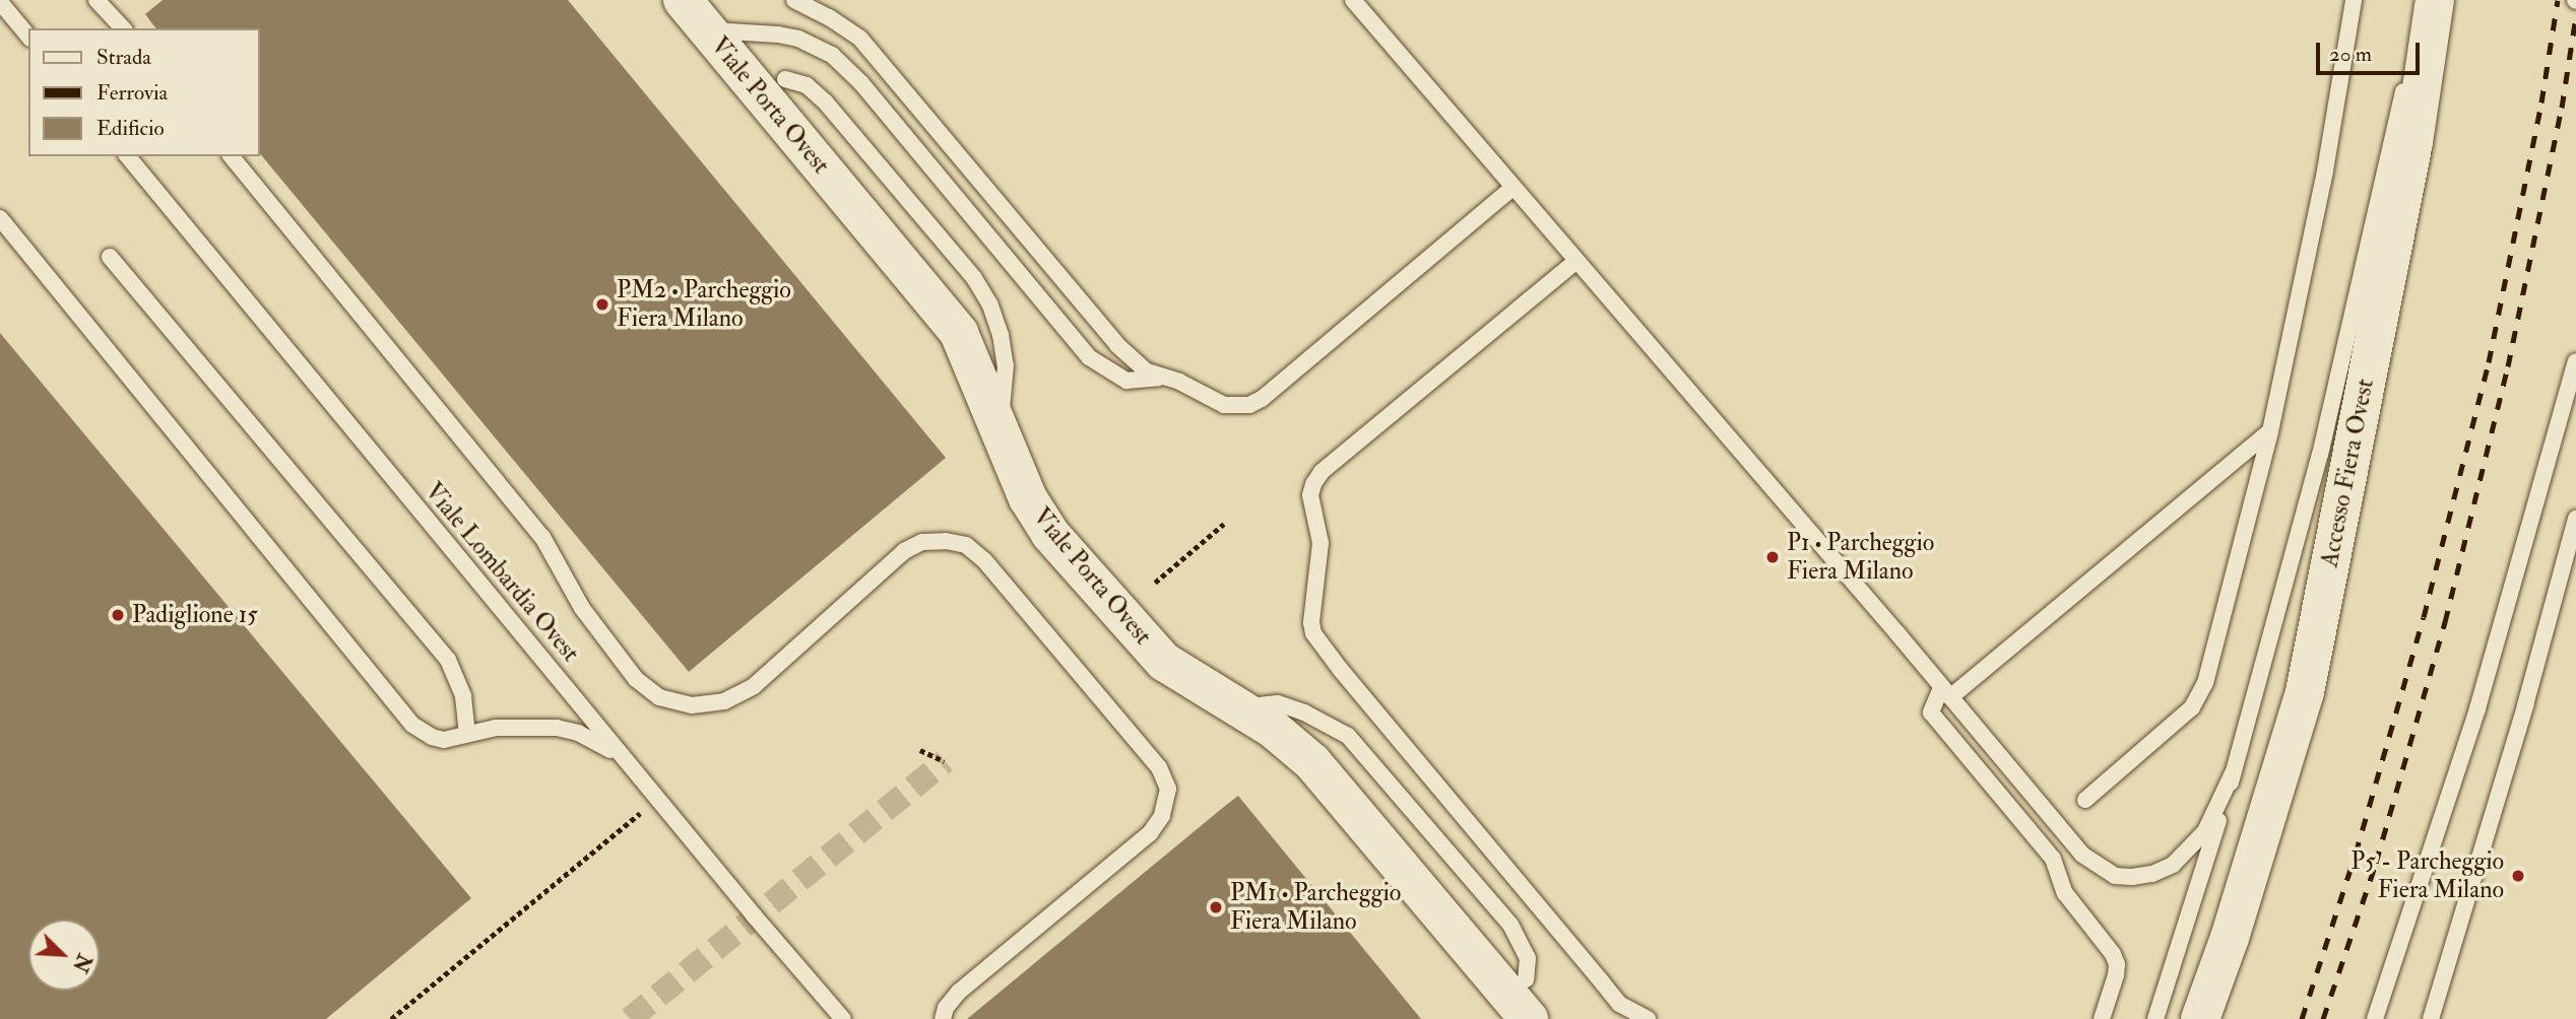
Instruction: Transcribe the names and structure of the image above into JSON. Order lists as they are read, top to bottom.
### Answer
{
  "streets": {
    "street": ["Viale Porta Ovest", "Accesso Fiera Ovest"],
    "lane": ["Viale Lombardia Ovest"]
  },
  "places": [
    "PM2 • Parcheggio Fiera Milano",
    "P1 • Parcheggio Fiera Milano",
    "Padiglione 15",
    "P5 - Parcheggio Fiera Milano",
    "PM1 • Parcheggio Fiera Milano"
  ],
  "legend": ["Strada", "Ferrovia", "Edificio"],
  "scale_bar": "20 m",
  "north": "bottom right"
}
